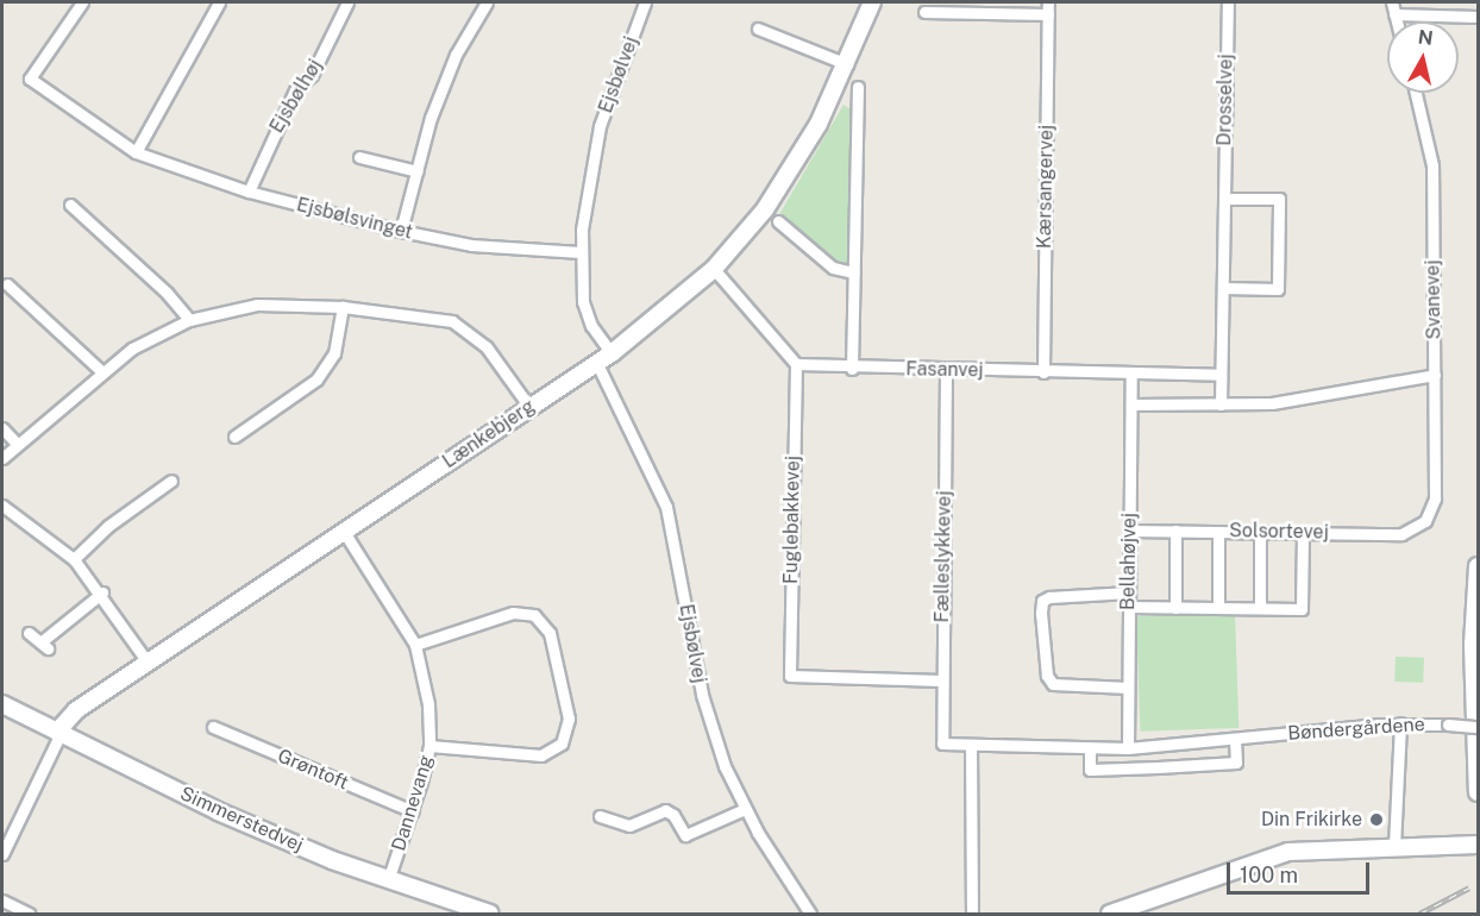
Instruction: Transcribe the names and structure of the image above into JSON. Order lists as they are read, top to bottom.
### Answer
{
  "streets": {
    "street": [
      "Ejsbølvej",
      "Ejsbølhøj",
      "Drosselvej",
      "Kærsangervej",
      "Ejsbølsvinget",
      "Svanevej",
      "Fasanvej",
      "Lænkebjerg",
      "Fuglebakkevej",
      "Solsortevej",
      "Fælleslykkevej",
      "Bellahøjvej",
      "Bøndergårdene",
      "Grøntoft",
      "Dannevang",
      "Simmerstedvej"
    ]
  },
  "crossings": [
    ["Ejsbølvej", "Ejsbølsvinget"],
    ["Ejsbølvej", "Lænkebjerg"],
    ["Ejsbølhøj", "Ejsbølsvinget"],
    ["Drosselvej", "Fasanvej"],
    ["Kærsangervej", "Fasanvej"],
    ["Svanevej", "Solsortevej"],
    ["Fasanvej", "Fuglebakkevej"],
    ["Fasanvej", "Fælleslykkevej"],
    ["Fasanvej", "Bellahøjvej"],
    ["Lænkebjerg", "Dannevang"],
    ["Lænkebjerg", "Simmerstedvej"],
    ["Fuglebakkevej", "Fælleslykkevej"],
    ["Solsortevej", "Bellahøjvej"],
    ["Fælleslykkevej", "Bøndergårdene"],
    ["Bellahøjvej", "Bøndergårdene"],
    ["Grøntoft", "Dannevang"],
    ["Dannevang", "Simmerstedvej"]
  ],
  "places": ["Din Frikirke"],
  "scale_bar": "100 m",
  "north": "top"
}
